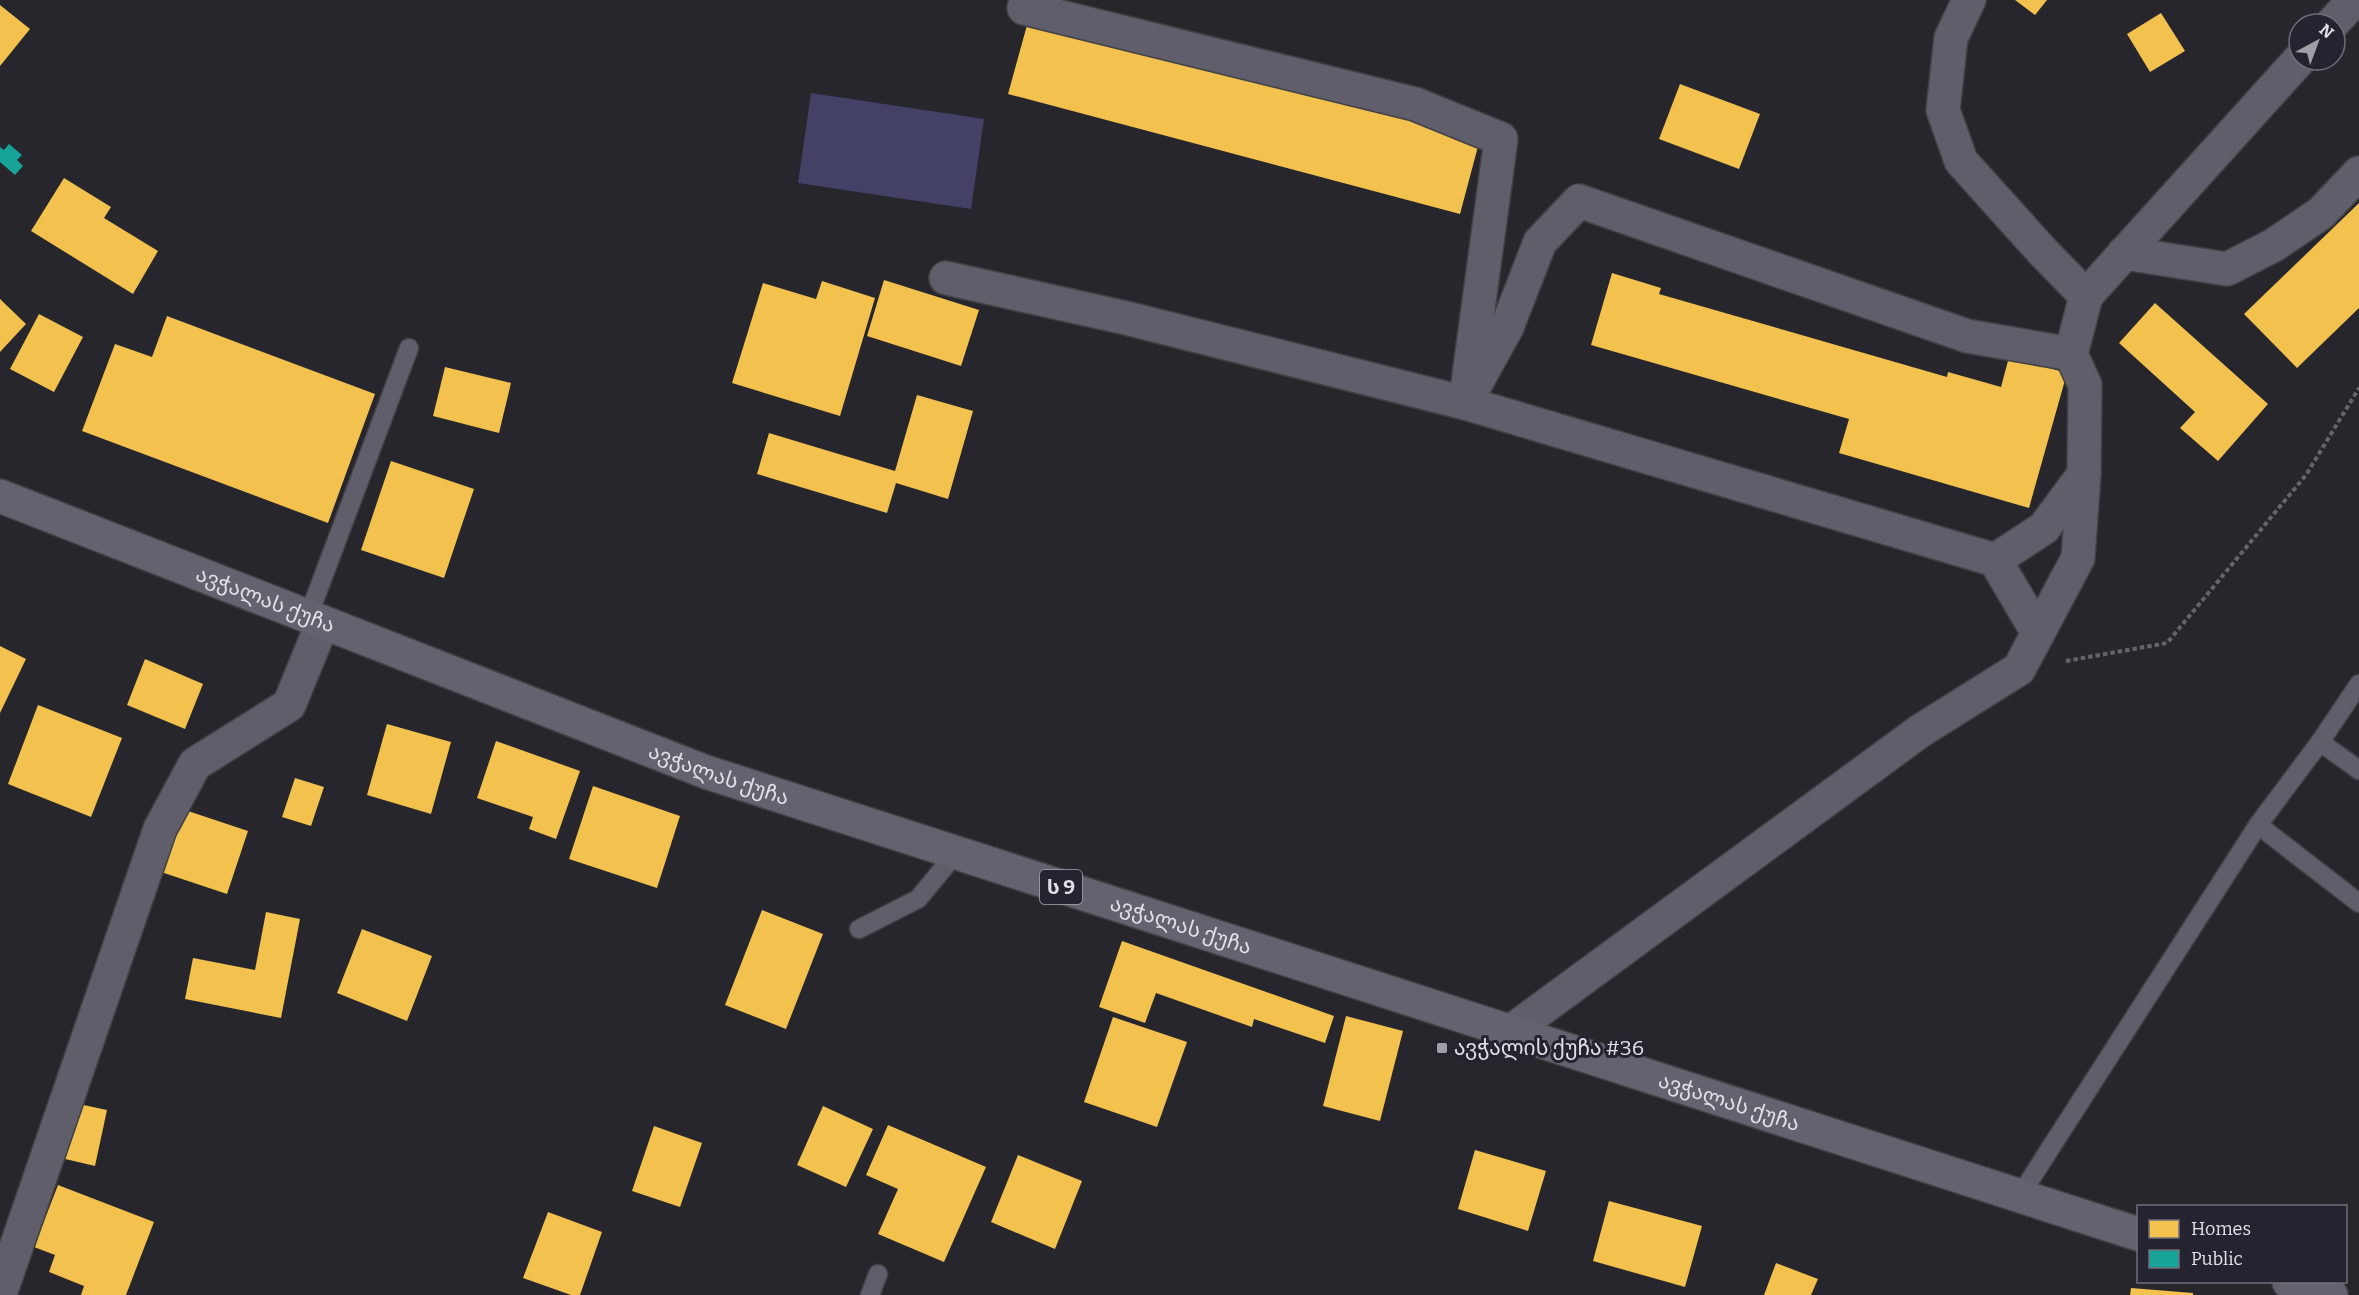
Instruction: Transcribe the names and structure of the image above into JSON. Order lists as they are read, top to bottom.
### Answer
{
  "streets": {
    "highway": ["ავჭალას ქუჩა", "ს 9"]
  },
  "places": {
    "transit": ["ავჭალის ქუჩა #36"]
  },
  "legend": ["Homes", "Public"],
  "north": "top right"
}
